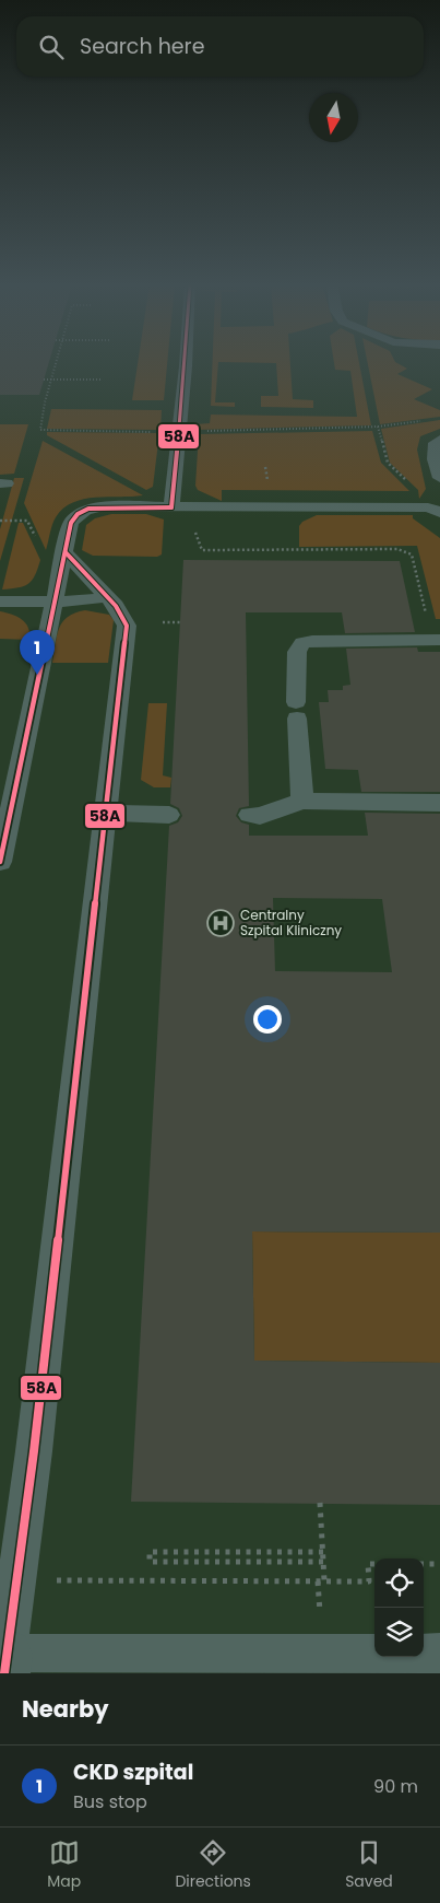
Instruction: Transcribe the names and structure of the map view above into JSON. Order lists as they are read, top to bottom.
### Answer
{
  "places": {
    "hospital": ["Centralny Szpital Kliniczny"]
  },
  "lines": ["transit line 58A"],
  "north": "bottom",
  "page": {
    "search": "Search here",
    "pins": "1",
    "heading": "Nearby",
    "list": [
      {
        "mark": "1",
        "name": "CKD szpital",
        "note": "Bus stop",
        "value": "90 m"
      }
    ],
    "nav": ["Map", "Directions", "Saved"]
  }
}
